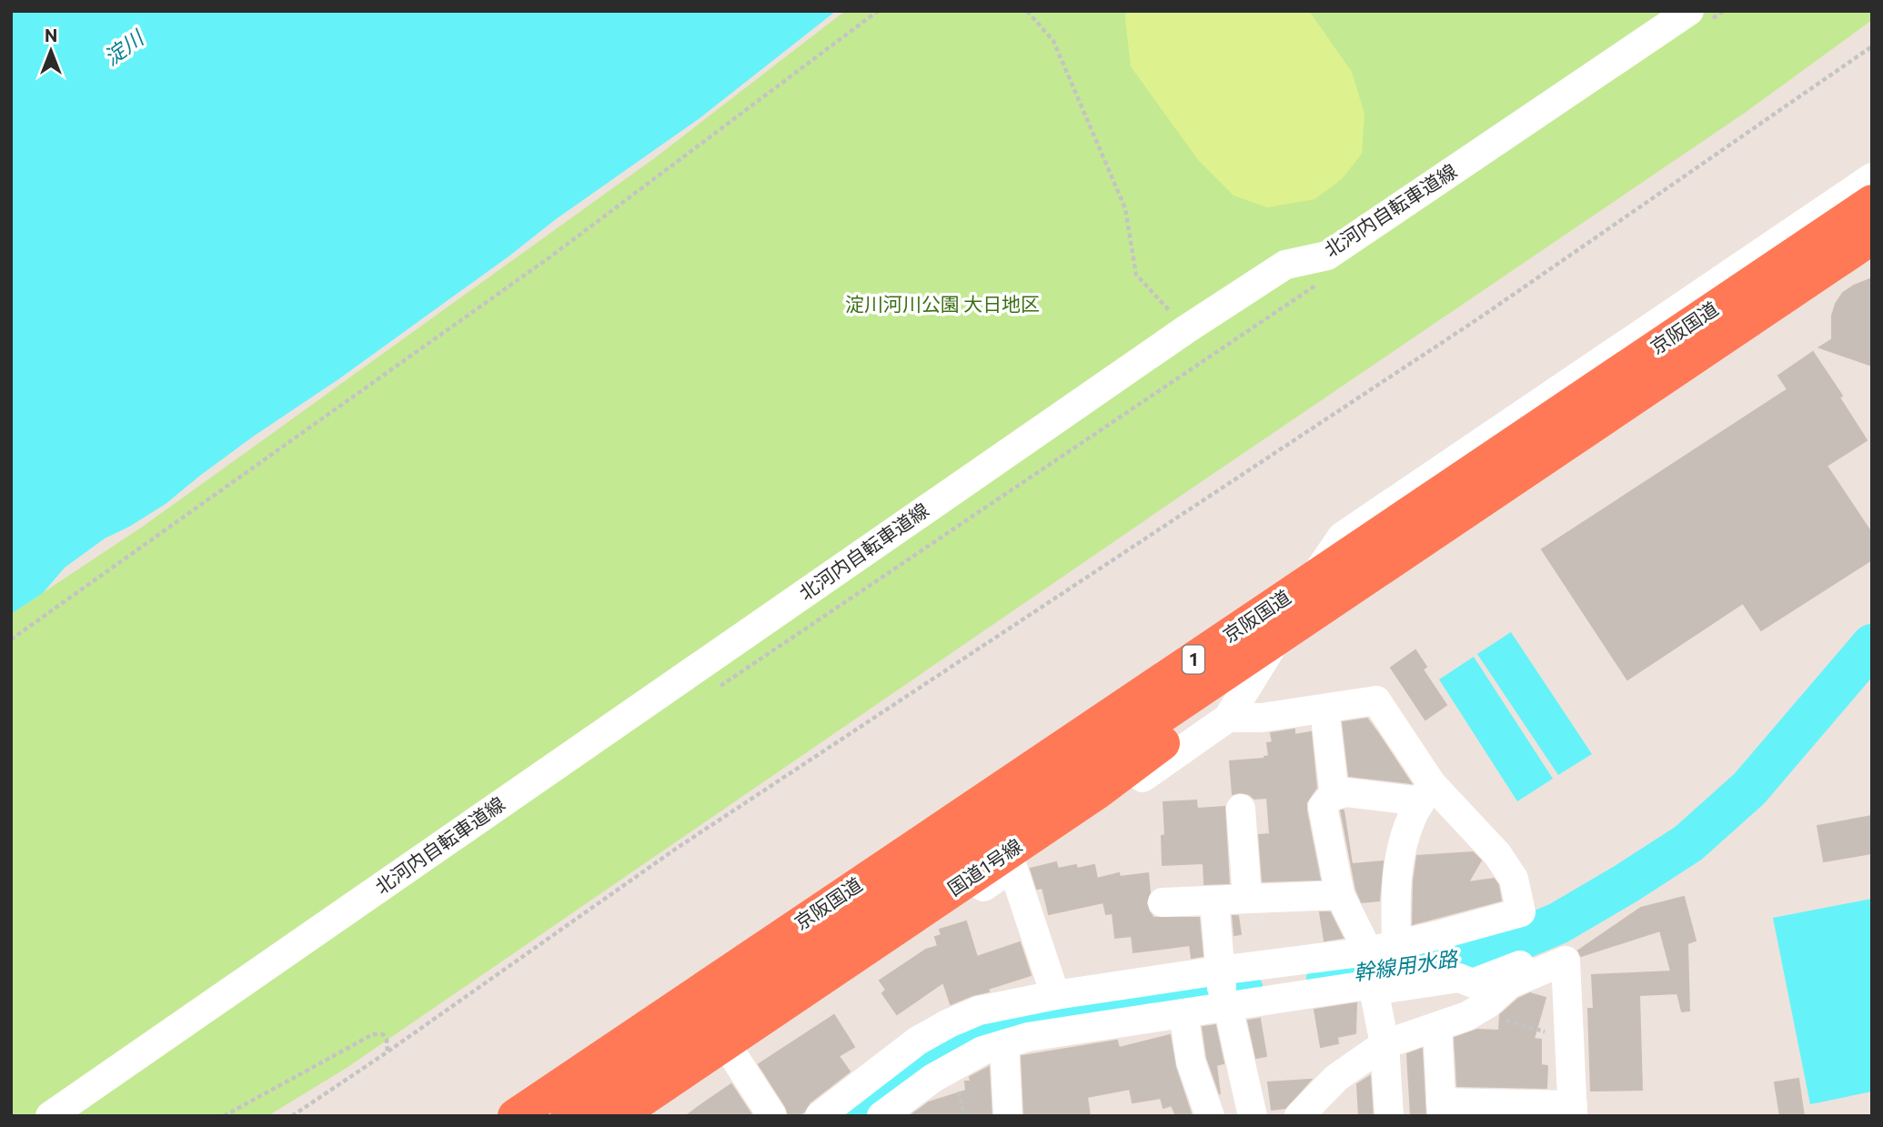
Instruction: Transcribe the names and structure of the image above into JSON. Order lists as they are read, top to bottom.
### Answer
{
  "streets": {
    "highway": ["京阪国道", "1", "国道1号線"],
    "street": ["北河内自転車道線"]
  },
  "crossings": [
    ["京阪国道", "国道1号線"]
  ],
  "water": ["淀川", "幹線用水路"],
  "parks": ["淀川河川公園 大日地区"],
  "north": "top"
}
